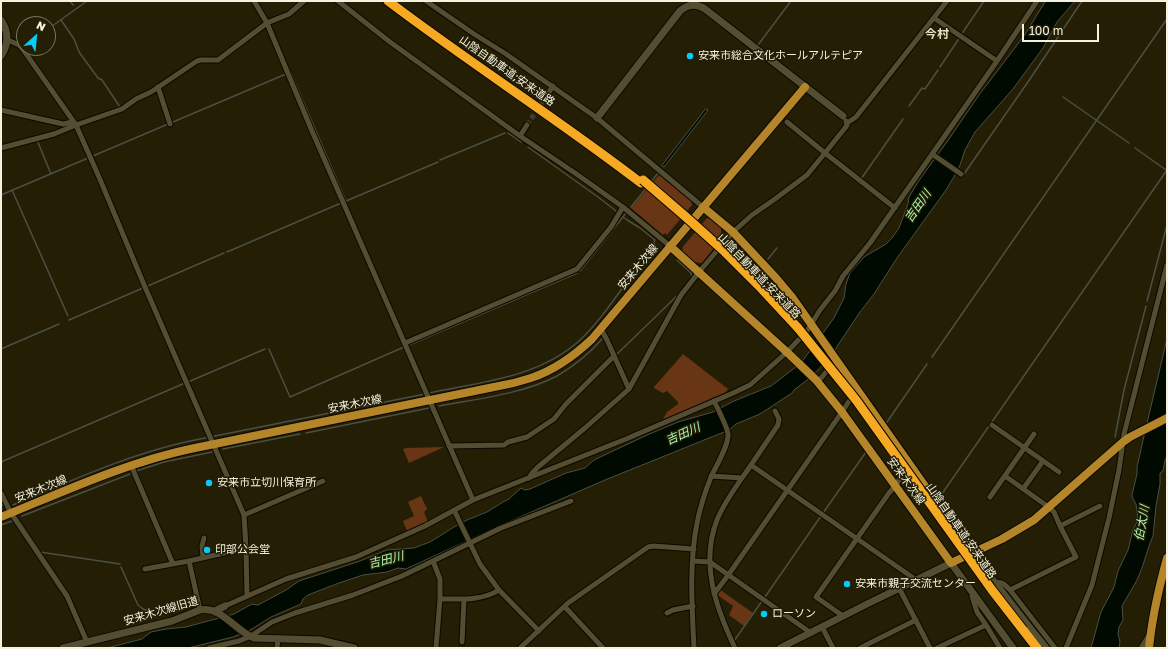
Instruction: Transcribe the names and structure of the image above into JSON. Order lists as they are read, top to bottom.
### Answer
{
  "streets": {
    "highway": ["山陰自動車道;安来道路"],
    "main road": ["安来木次線"],
    "street": ["安来木次線旧道"]
  },
  "districts": ["今村"],
  "water": ["吉田川", "伯太川"],
  "places": [
    "安来市総合文化ホールアルテピア",
    "安来市立切川保育所",
    "印部公会堂",
    "安来市親子交流センター",
    "ローソン"
  ],
  "scale_bar": "100 m",
  "north": "top right"
}
